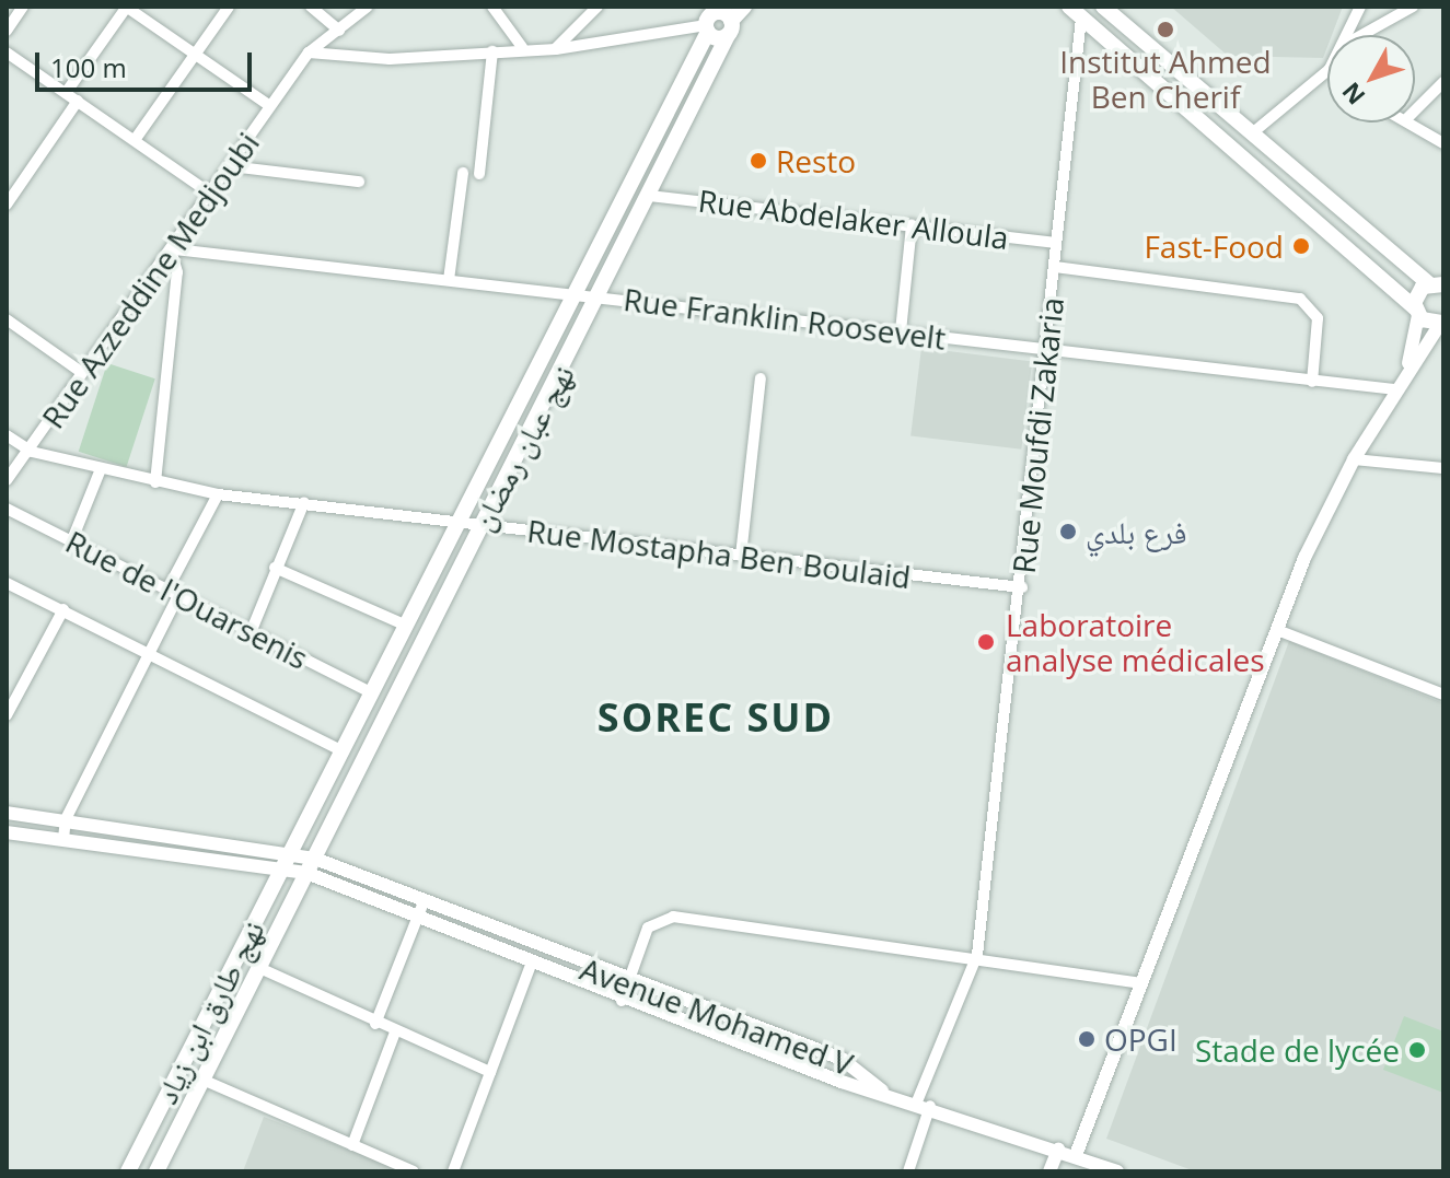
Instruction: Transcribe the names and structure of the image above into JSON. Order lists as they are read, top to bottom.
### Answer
{
  "streets": {
    "main road": ["نهج عبان رمضان", "نهج طارق ابن زياد"],
    "street": [
      "Rue Abdelaker Alloula",
      "Rue Azzeddine Medjoubi",
      "Rue Franklin Roosevelt",
      "Rue Moufdi Zakaria",
      "Rue Mostapha Ben Boulaid",
      "Rue de l'Ouarsenis",
      "Avenue Mohamed V"
    ]
  },
  "crossings": [
    ["Rue Abdelaker Alloula", "Rue Moufdi Zakaria"],
    ["Rue Abdelaker Alloula", "نهج عبان رمضان"],
    ["Rue Azzeddine Medjoubi", "Rue Franklin Roosevelt"],
    ["Rue Azzeddine Medjoubi", "Rue Mostapha Ben Boulaid"],
    ["Rue Franklin Roosevelt", "Rue Moufdi Zakaria"],
    ["Rue Franklin Roosevelt", "نهج عبان رمضان"],
    ["Rue Moufdi Zakaria", "Rue Mostapha Ben Boulaid"],
    ["نهج عبان رمضان", "Rue Mostapha Ben Boulaid"],
    ["نهج عبان رمضان", "Rue de l'Ouarsenis"],
    ["نهج عبان رمضان", "نهج طارق ابن زياد"],
    ["نهج عبان رمضان", "Avenue Mohamed V"],
    ["نهج طارق ابن زياد", "Avenue Mohamed V"]
  ],
  "districts": ["SOREC SUD"],
  "places": [
    "Institut Ahmed Ben Cherif",
    "Resto",
    "Fast-Food",
    "فرع بلدي",
    "Laboratoire analyse médicales",
    "OPGI",
    "Stade de lycée"
  ],
  "scale_bar": "100 m",
  "north": "bottom left"
}
